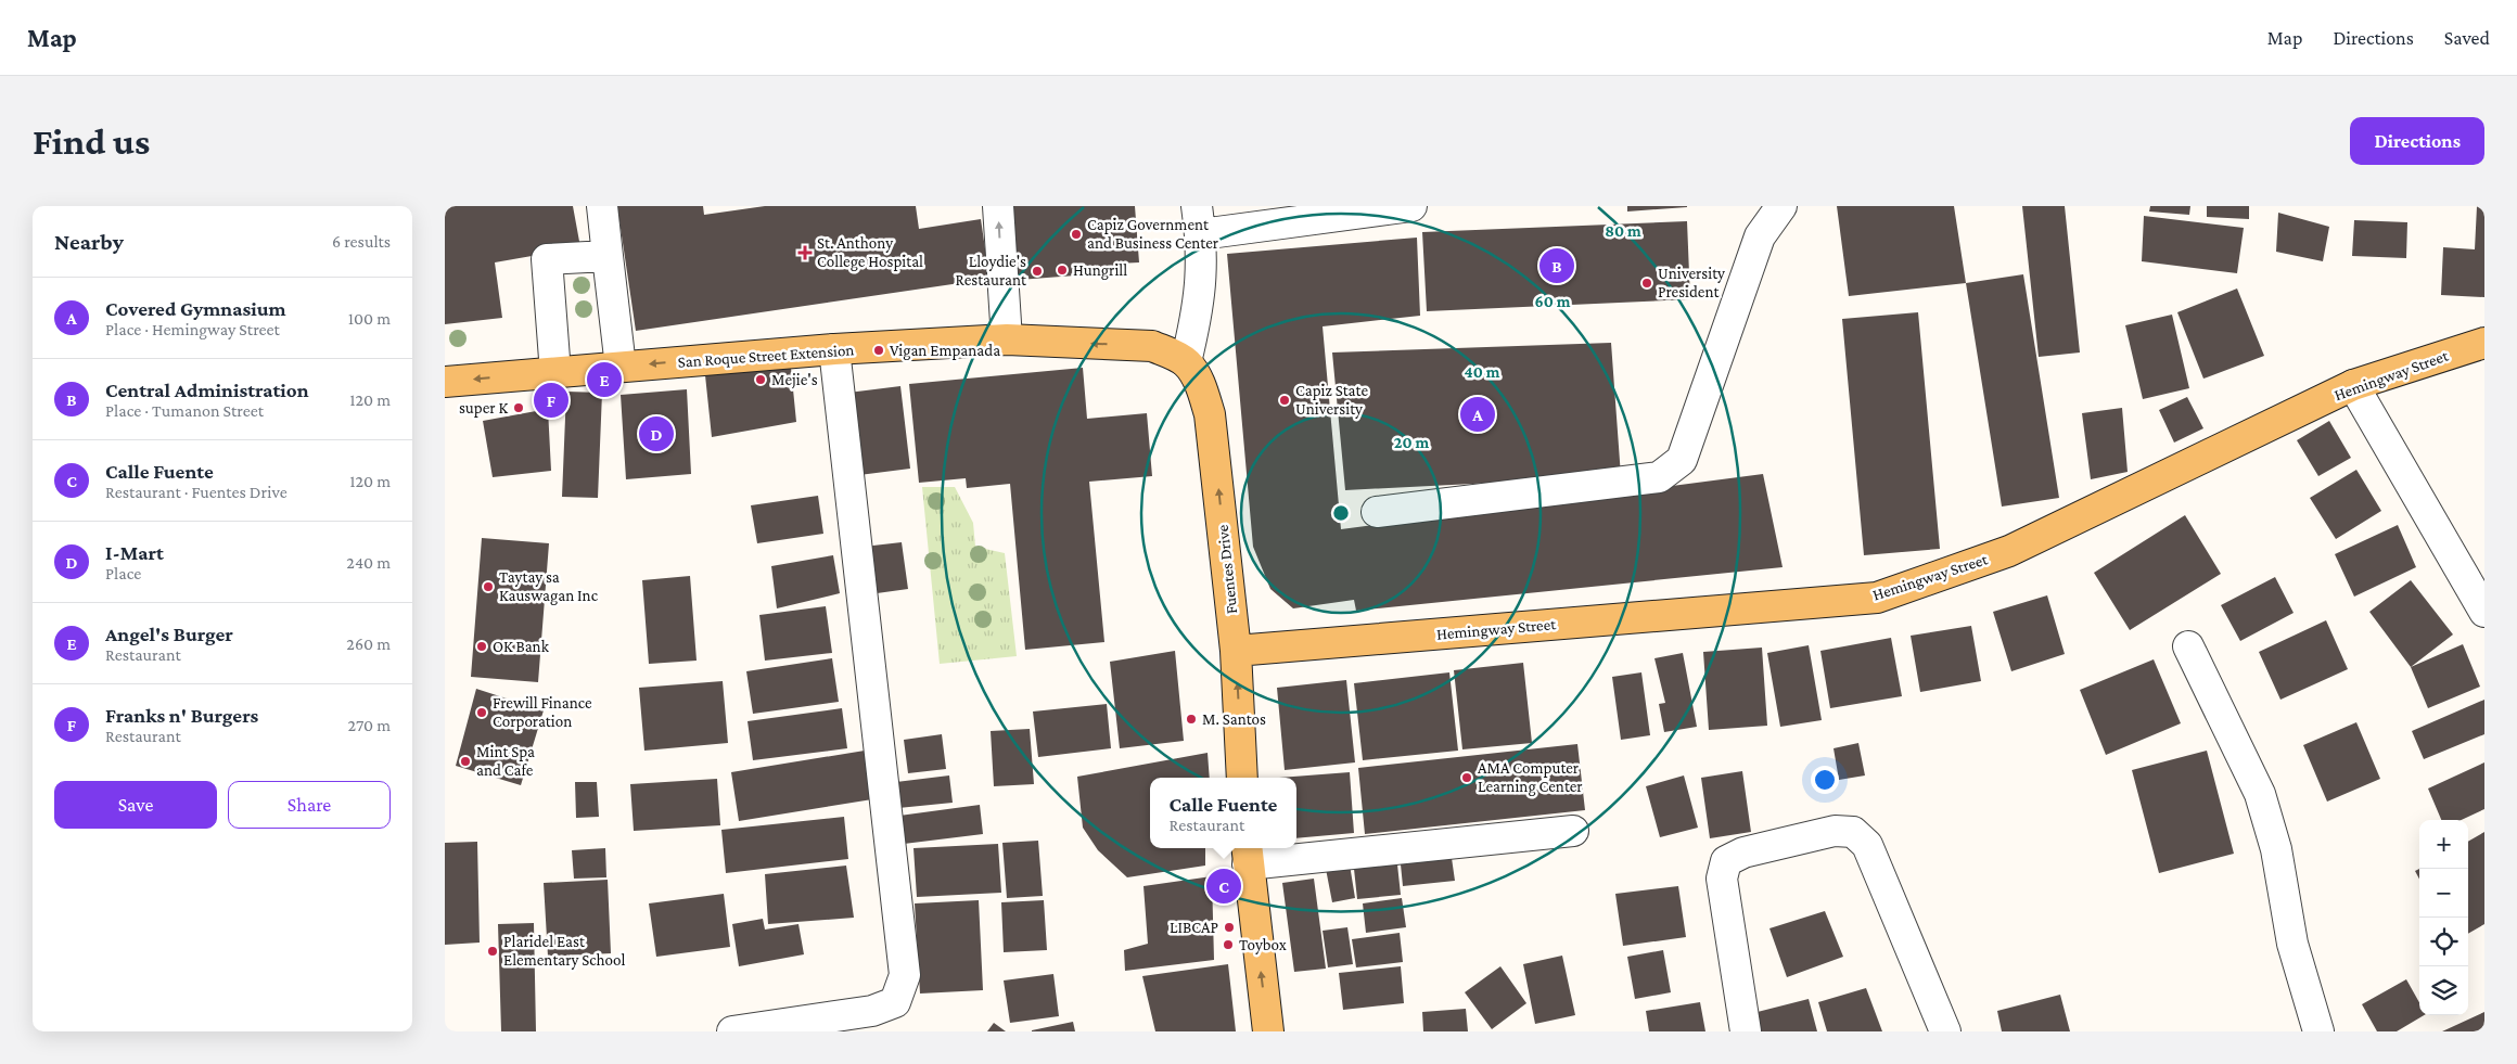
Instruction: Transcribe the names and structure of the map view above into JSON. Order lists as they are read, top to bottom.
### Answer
{
  "streets": {
    "main road": ["San Roque Street Extension", "Hemingway Street", "Fuentes Drive"]
  },
  "crossings": [
    ["San Roque Street Extension", "Fuentes Drive"],
    ["Hemingway Street", "Fuentes Drive"]
  ],
  "one_way": ["San Roque Street Extension", "Fuentes Drive"],
  "places": {
    "other": [
      "Capiz Government and Business Center",
      "Hungrill",
      "Lloydie's Restaurant",
      "University President",
      "Vigan Empanada",
      "Mejie's",
      "Capiz State University",
      "super K",
      "Taytay sa Kauswagan Inc",
      "OK Bank",
      "Frewill Finance Corporation",
      "M. Santos",
      "Mint Spa and Cafe",
      "AMA Computer Learning Center",
      "LIBCAP",
      "Toybox",
      "Plaridel East Elementary School"
    ],
    "health": ["St. Anthony College Hospital"]
  },
  "page": {
    "header": "Map",
    "nav": ["Map", "Directions", "Saved"],
    "buttons": [
      "Directions",
      ["Save", "Share"]
    ],
    "title": "Find us",
    "heading": ["Nearby", "6 results"],
    "pins": [
      "B",
      "E",
      "F",
      "A",
      "D",
      "C"
    ],
    "list": [
      {
        "mark": "A",
        "name": "Covered Gymnasium",
        "note": "Place · Hemingway Street",
        "value": "100 m"
      },
      {
        "mark": "B",
        "name": "Central Administration",
        "note": "Place · Tumanon Street",
        "value": "120 m"
      },
      {
        "mark": "C",
        "name": "Calle Fuente",
        "note": "Restaurant · Fuentes Drive",
        "value": "120 m"
      },
      {
        "mark": "D",
        "name": "I-Mart",
        "note": "Place",
        "value": "240 m"
      },
      {
        "mark": "E",
        "name": "Angel's Burger",
        "note": "Restaurant",
        "value": "260 m"
      },
      {
        "mark": "F",
        "name": "Franks n' Burgers",
        "note": "Restaurant",
        "value": "270 m"
      }
    ],
    "popup": ["Calle Fuente", "Restaurant"],
    "map_buttons": ["+", "−"]
  },
  "rings": [
    "80 m",
    "60 m",
    "40 m",
    "20 m"
  ]
}
